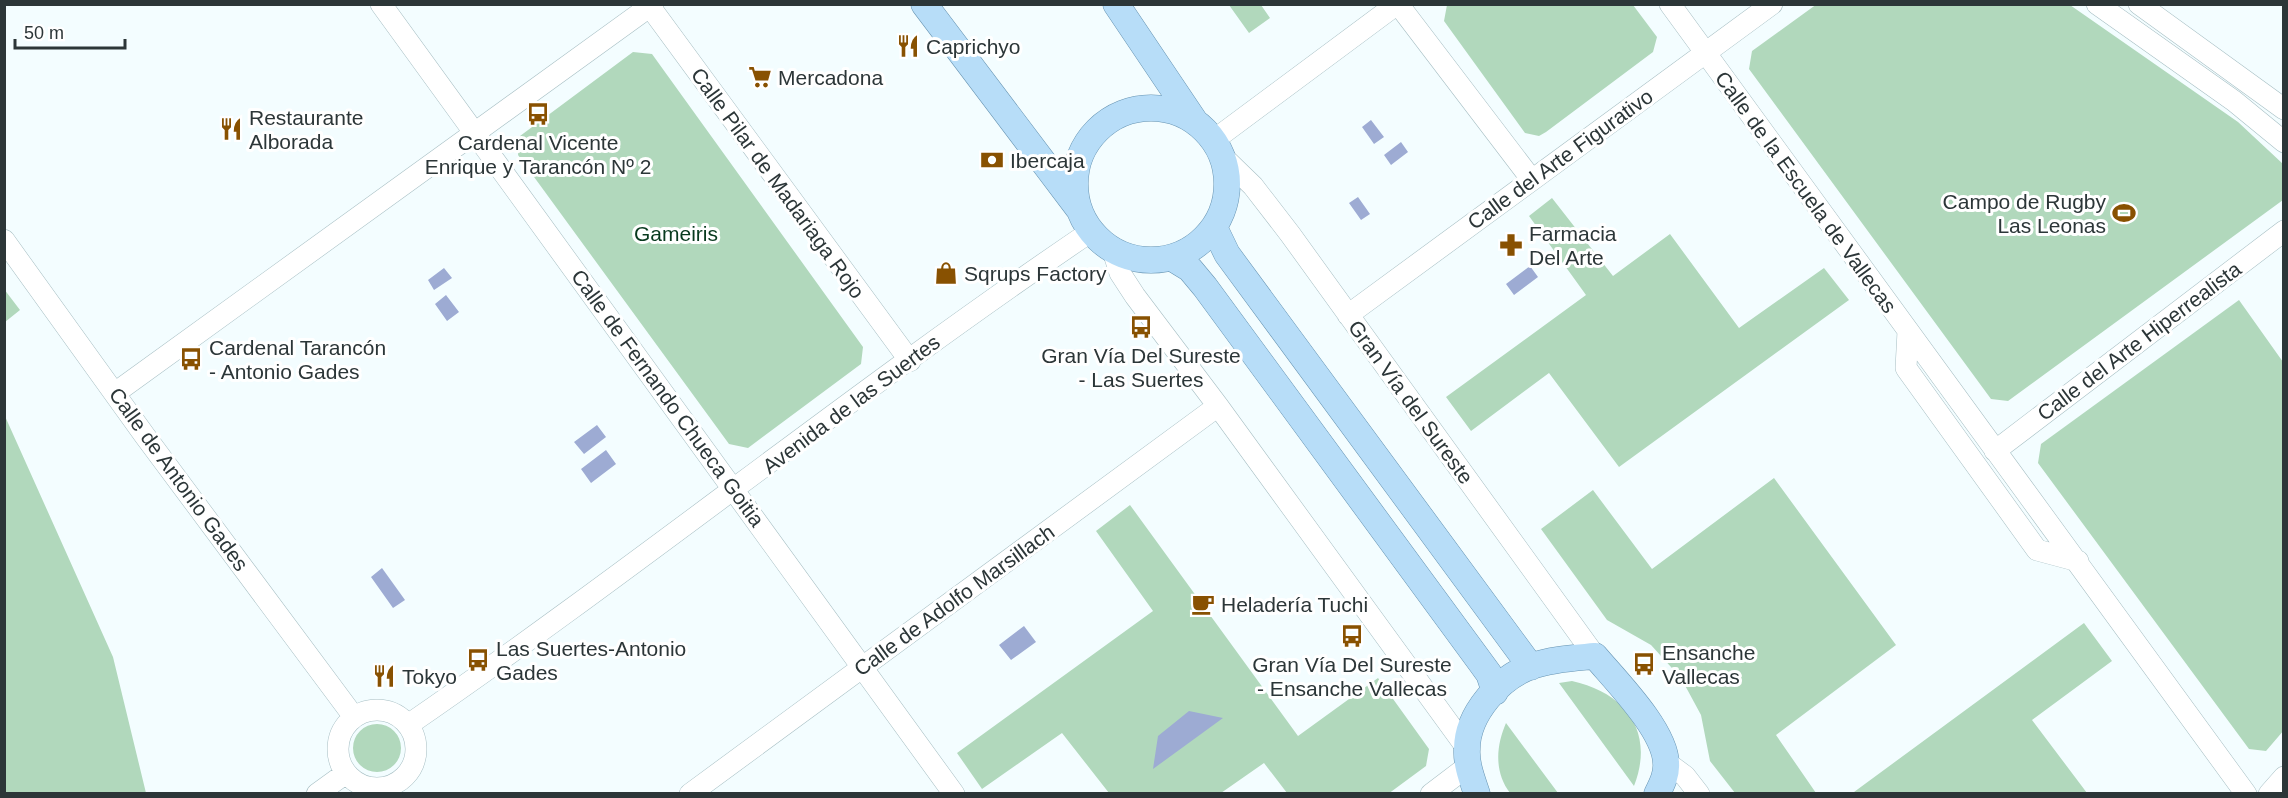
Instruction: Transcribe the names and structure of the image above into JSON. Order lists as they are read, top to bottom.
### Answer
{
  "streets": {
    "street": [
      "Calle del Arte Figurativo",
      "Calle Pilar de Madariaga Rojo",
      "Calle de la Escuela de Vallecas",
      "Calle del Arte Hiperrealista",
      "Calle de Fernando Chueca Goitia",
      "Gran Vía del Sureste",
      "Avenida de las Suertes",
      "Calle de Antonio Gades",
      "Calle de Adolfo Marsillach"
    ]
  },
  "crossings": [
    ["Calle del Arte Figurativo", "Calle de la Escuela de Vallecas"],
    ["Calle del Arte Figurativo", "Gran Vía del Sureste"],
    ["Calle Pilar de Madariaga Rojo", "Avenida de las Suertes"],
    ["Calle de la Escuela de Vallecas", "Calle del Arte Hiperrealista"],
    ["Calle de Fernando Chueca Goitia", "Avenida de las Suertes"],
    ["Calle de Fernando Chueca Goitia", "Calle de Adolfo Marsillach"],
    ["Gran Vía del Sureste", "Avenida de las Suertes"],
    ["Avenida de las Suertes", "Calle de Antonio Gades"]
  ],
  "parks": ["Gameiris"],
  "places": {
    "restaurant": ["Caprichyo", "Restaurante Alborada", "Tokyo"],
    "supermarket": ["Mercadona"],
    "bus stop": [
      "Cardenal Vicente Enrique y Tarancón Nº 2",
      "Gran Vía Del Sureste - Las Suertes",
      "Cardenal Tarancón - Antonio Gades",
      "Gran Vía Del Sureste - Ensanche Vallecas",
      "Las Suertes-Antonio Gades",
      "Ensanche Vallecas"
    ],
    "bank": ["Ibercaja"],
    "sports": ["Campo de Rugby Las Leonas"],
    "pharmacy": ["Farmacia Del Arte"],
    "shop": ["Sqrups Factory"],
    "cafe": ["Heladería Tuchi"]
  },
  "scale_bar": "50 m"
}
